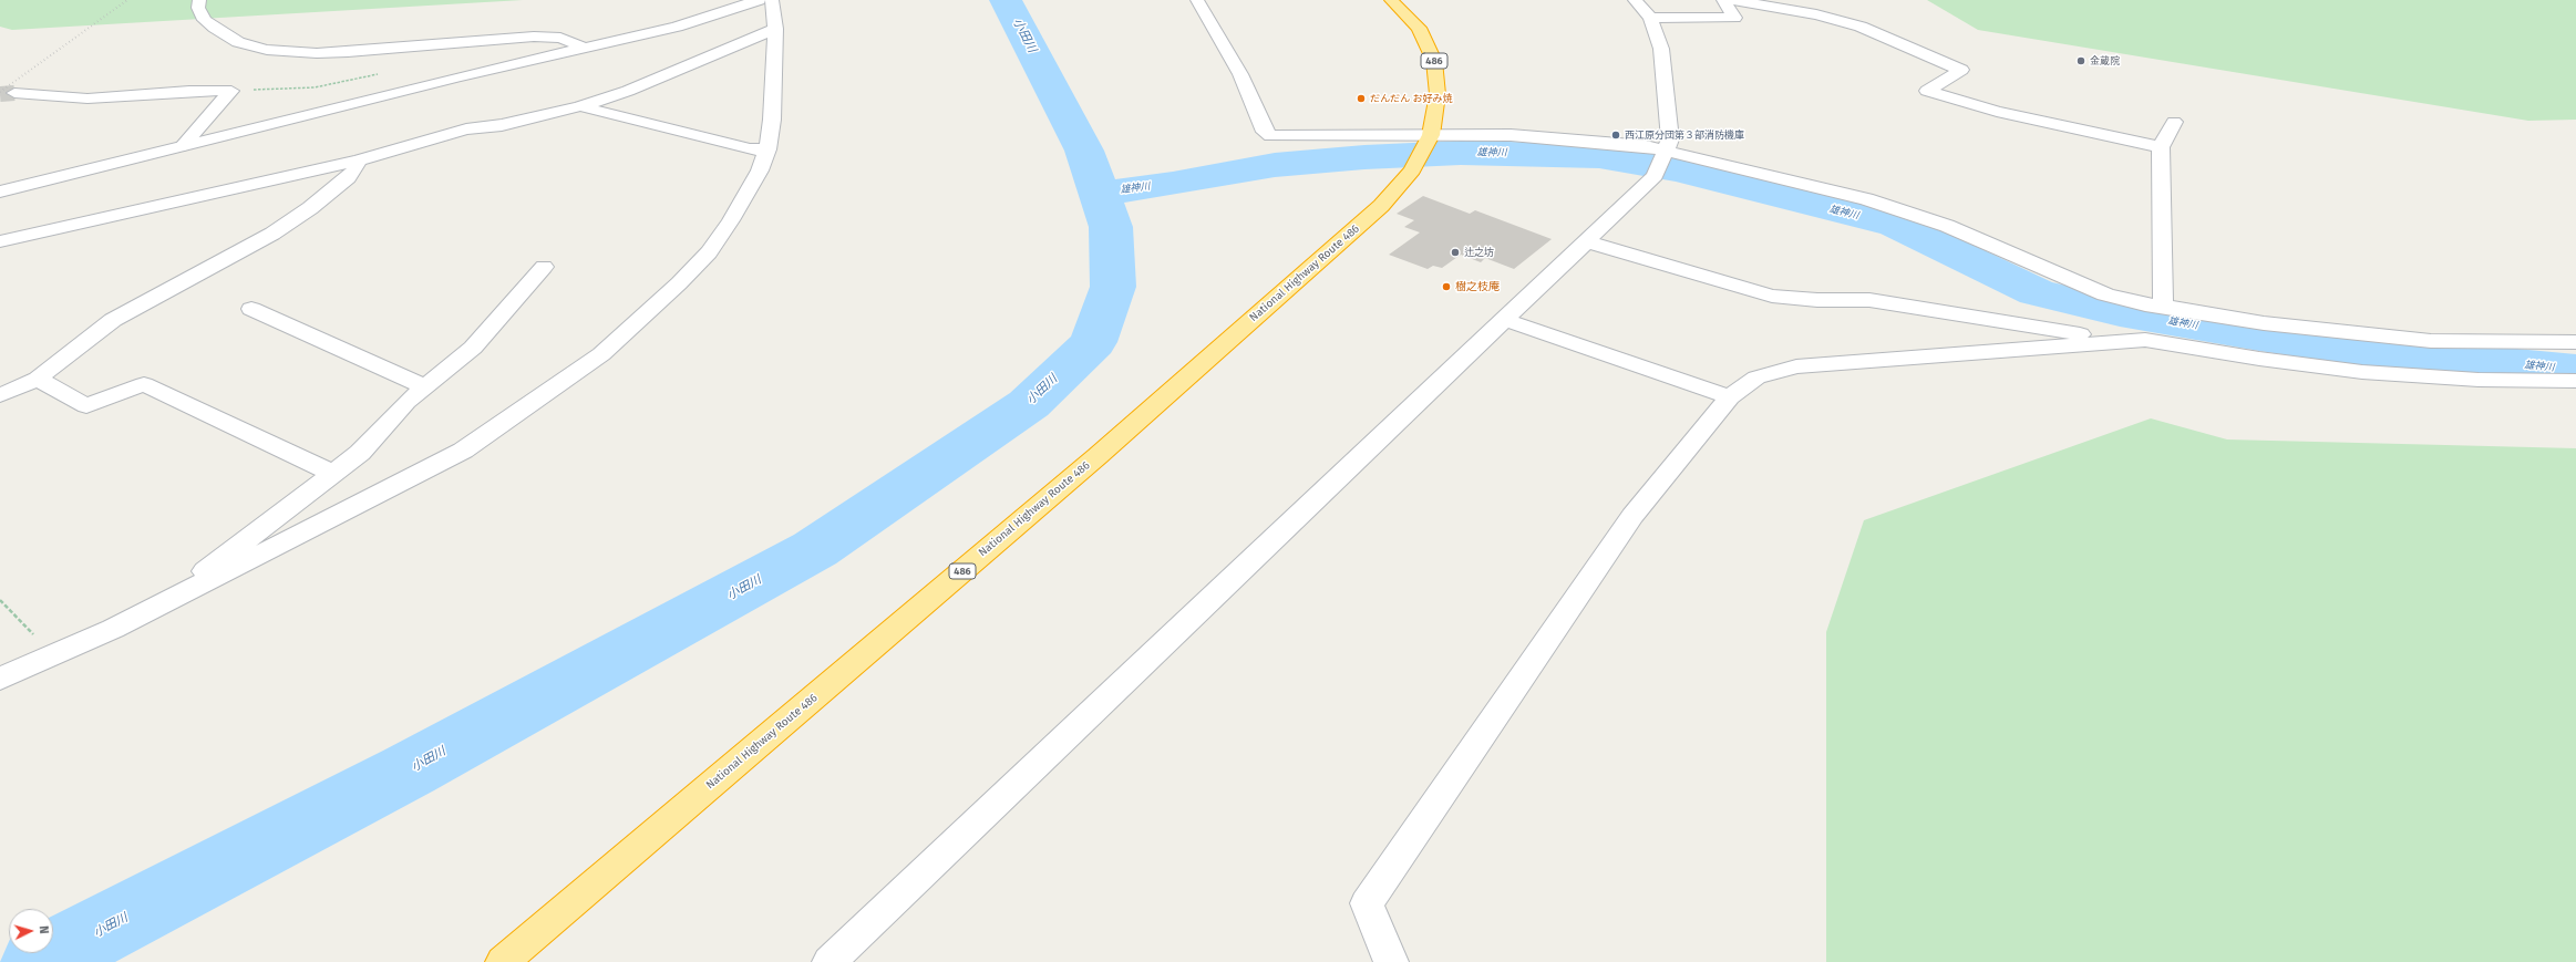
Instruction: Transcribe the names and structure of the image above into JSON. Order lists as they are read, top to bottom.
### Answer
{
  "streets": {
    "highway": ["486", "National Highway Route 486"]
  },
  "water": ["小田川", "雄神川"],
  "places": [
    "金蔵院",
    "だんだん お好み焼",
    "西江原分団第３部消防機庫",
    "辻之坊",
    "樹之枝庵"
  ],
  "north": "right"
}
